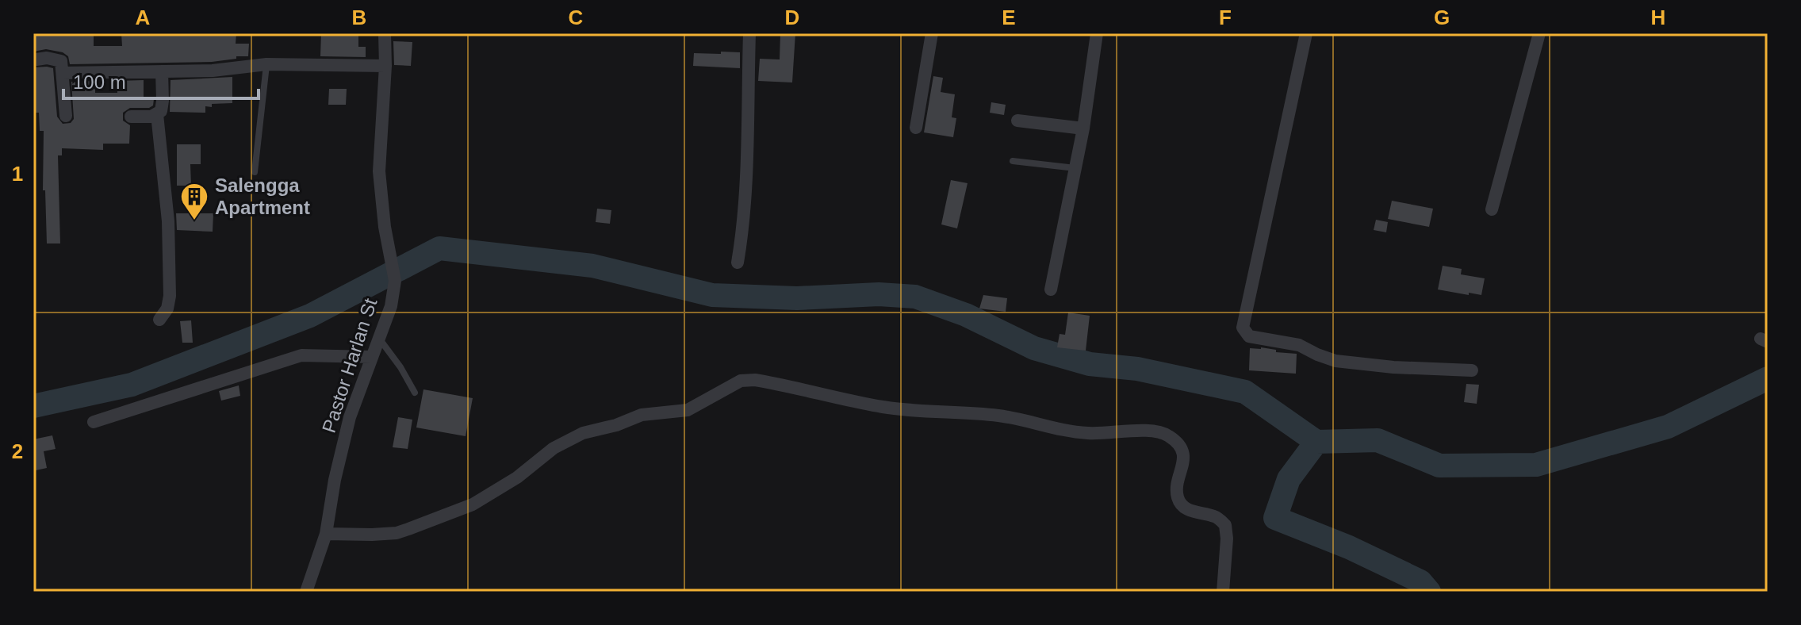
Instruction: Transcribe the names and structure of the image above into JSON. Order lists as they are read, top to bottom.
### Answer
{
  "streets": {
    "street": ["Pastor Harlan St"]
  },
  "places": {
    "building": ["Salengga Apartment"]
  },
  "scale_bar": "100 m",
  "grid": {
    "columns": [
      "A",
      "B",
      "C",
      "D",
      "E",
      "F",
      "G",
      "H"
    ],
    "rows": ["1", "2"]
  }
}
